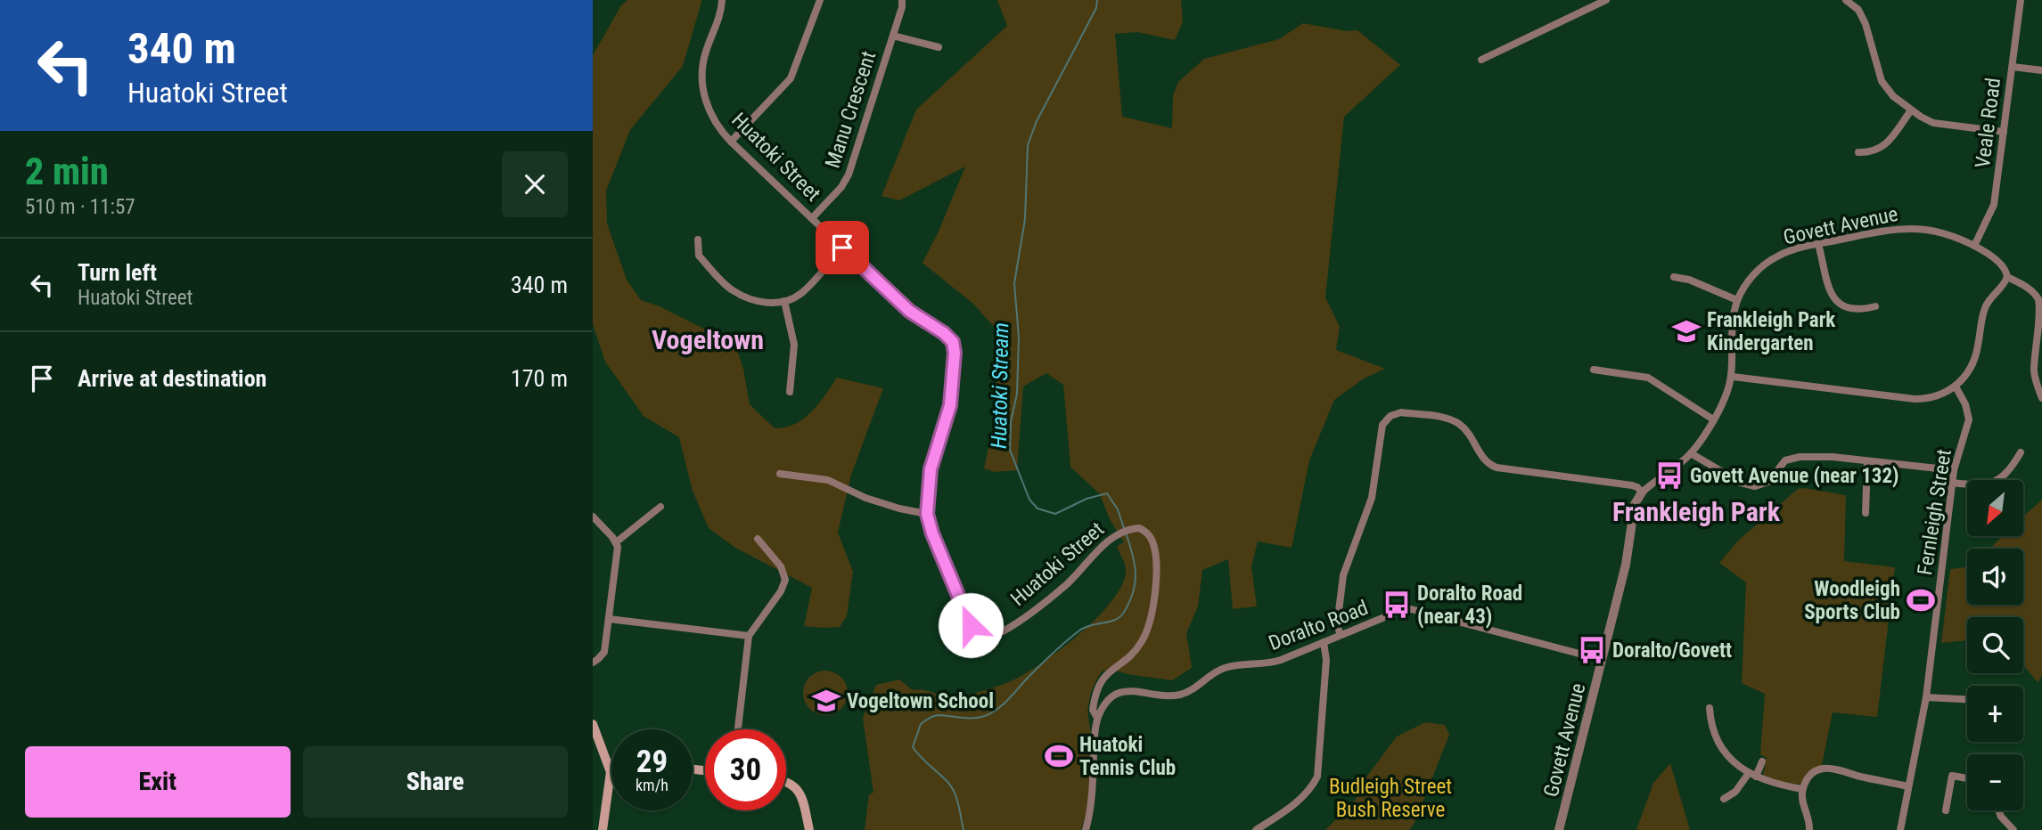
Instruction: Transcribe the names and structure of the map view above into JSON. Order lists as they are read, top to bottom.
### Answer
{
  "streets": {
    "street": [
      "Manu Crescent",
      "Veale Road",
      "Huatoki Street",
      "Govett Avenue",
      "Fernleigh Street",
      "Doralto Road"
    ]
  },
  "crossings": [
    ["Manu Crescent", "Huatoki Street"],
    ["Veale Road", "Govett Avenue"],
    ["Huatoki Street", "Doralto Road"],
    ["Govett Avenue", "Doralto Road"]
  ],
  "districts": ["Vogeltown", "Frankleigh Park"],
  "water": ["Huatoki Stream"],
  "parks": ["Budleigh Street Bush Reserve"],
  "places": {
    "school or university": ["Frankleigh Park Kindergarten", "Vogeltown School"],
    "bus stop": ["Govett Avenue (near 132)", "Doralto Road (near 43)", "Doralto/Govett"],
    "sports": ["Woodleigh Sports Club", "Huatoki Tennis Club"]
  },
  "north": "bottom left",
  "page": {
    "turn": ["340 m", "Huatoki Street"],
    "heading": ["2 min", "510 m · 11:57"],
    "list": [
      {
        "name": "Turn left",
        "note": "Huatoki Street",
        "value": "340 m"
      },
      {
        "name": "Arrive at destination",
        "value": "170 m"
      }
    ],
    "map_buttons": ["+", "−"],
    "speed": "29 km/h",
    "limit": "30",
    "buttons": ["Exit", "Share"]
  }
}
